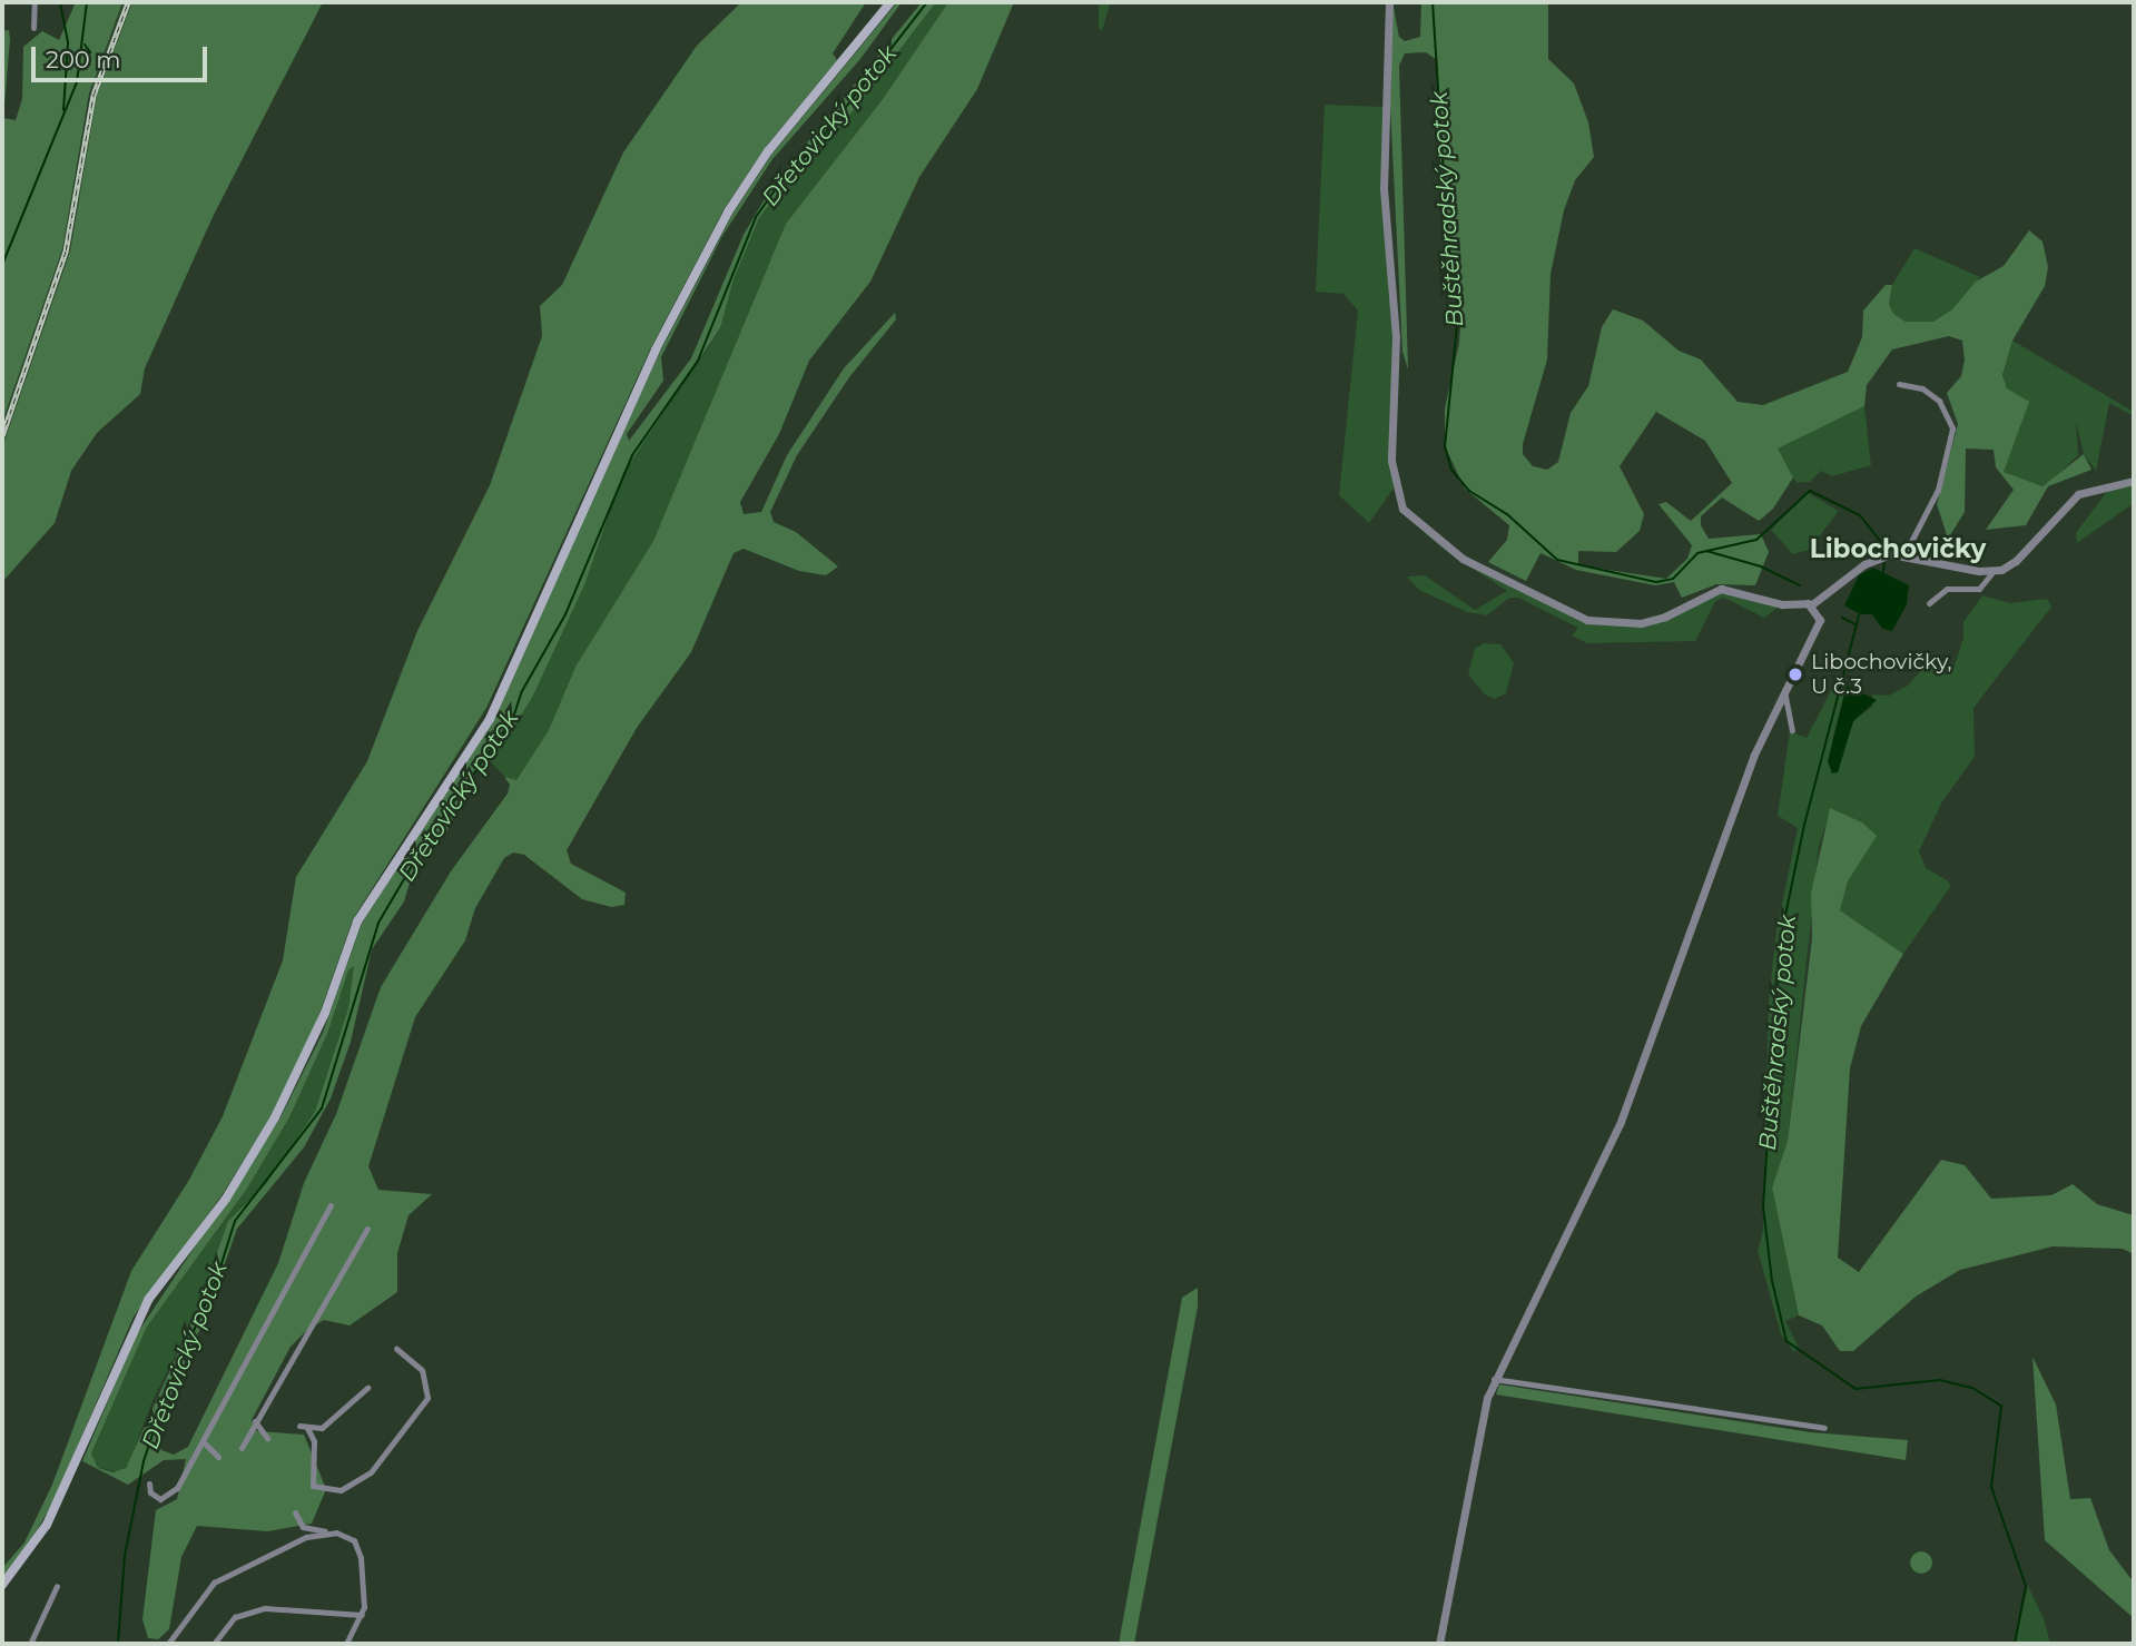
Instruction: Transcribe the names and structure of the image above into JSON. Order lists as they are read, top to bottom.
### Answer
{
  "districts": ["Libochovičky"],
  "water": ["Dřetovický potok", "Buštěhradský potok"],
  "places": ["Libochovičky, U č.3"],
  "scale_bar": "200 m"
}
